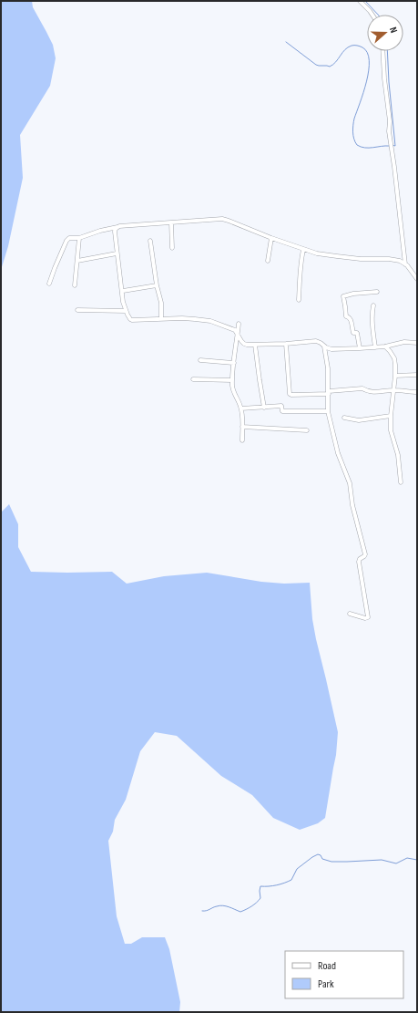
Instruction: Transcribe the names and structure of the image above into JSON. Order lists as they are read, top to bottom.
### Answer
{
  "legend": ["Road", "Park"],
  "north": "right"
}
